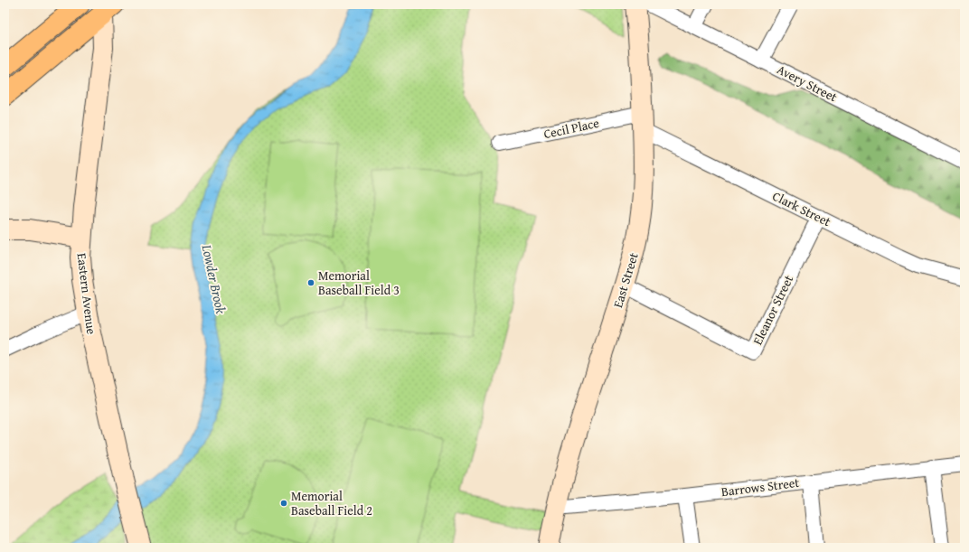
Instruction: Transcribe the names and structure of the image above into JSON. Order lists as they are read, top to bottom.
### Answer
{
  "streets": {
    "main road": ["East Street", "Eastern Avenue"],
    "street": [
      "Avery Street",
      "Cecil Place",
      "Clark Street",
      "Eleanor Street",
      "Barrows Street"
    ]
  },
  "crossings": [
    ["Cecil Place", "Clark Street"],
    ["Cecil Place", "East Street"],
    ["Clark Street", "East Street"],
    ["Clark Street", "Eleanor Street"],
    ["East Street", "Eleanor Street"],
    ["East Street", "Barrows Street"]
  ],
  "water": ["Lowder Brook"],
  "places": ["Memorial Baseball Field 3", "Memorial Baseball Field 2"]
}
